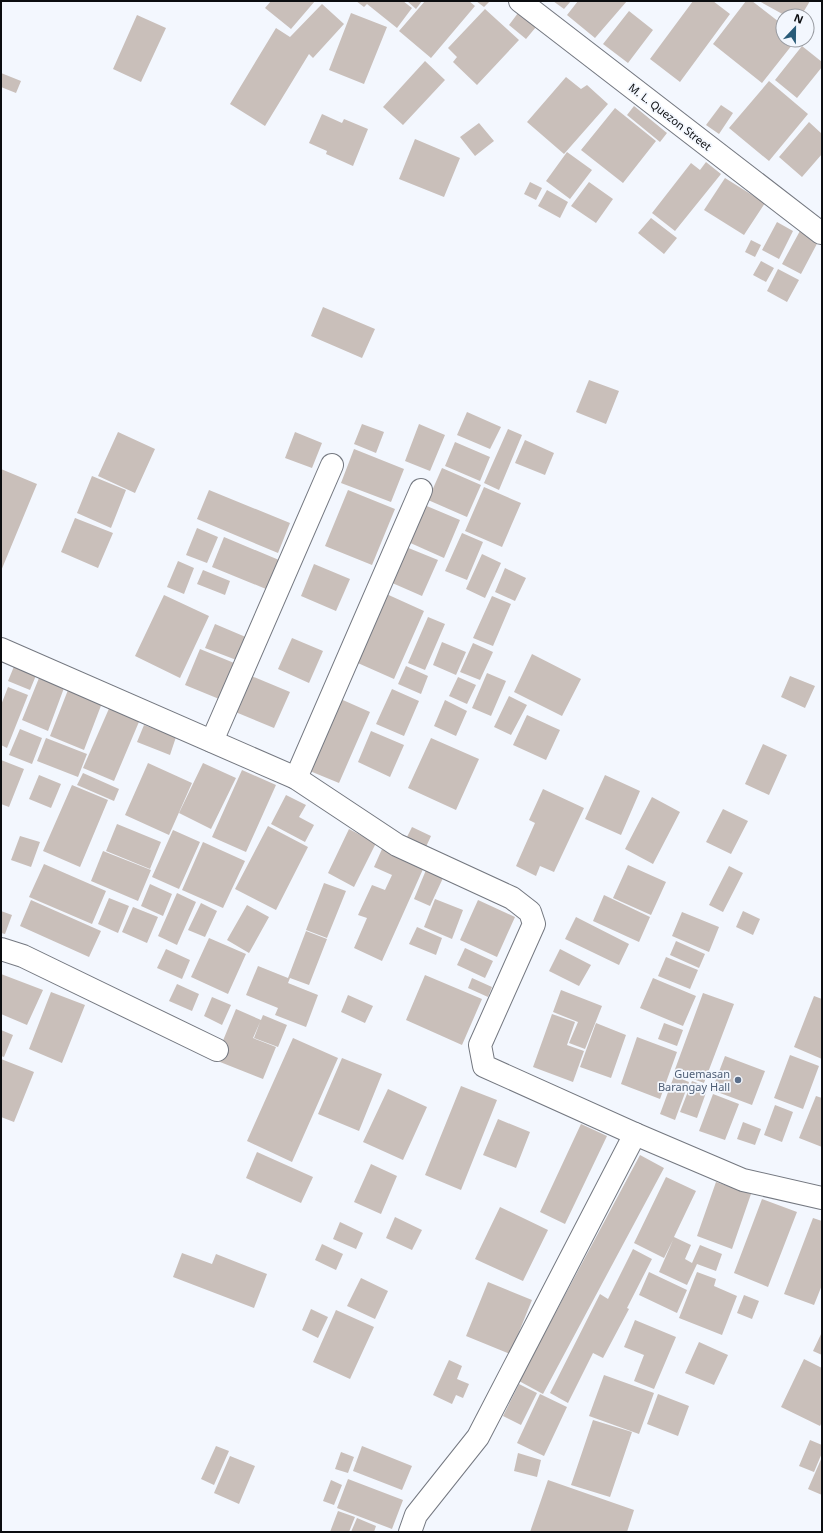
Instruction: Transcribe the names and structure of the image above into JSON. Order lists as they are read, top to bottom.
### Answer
{
  "streets": {
    "street": ["M. L. Quezon Street"]
  },
  "places": ["Guemasan Barangay Hall"],
  "north": "top"
}
